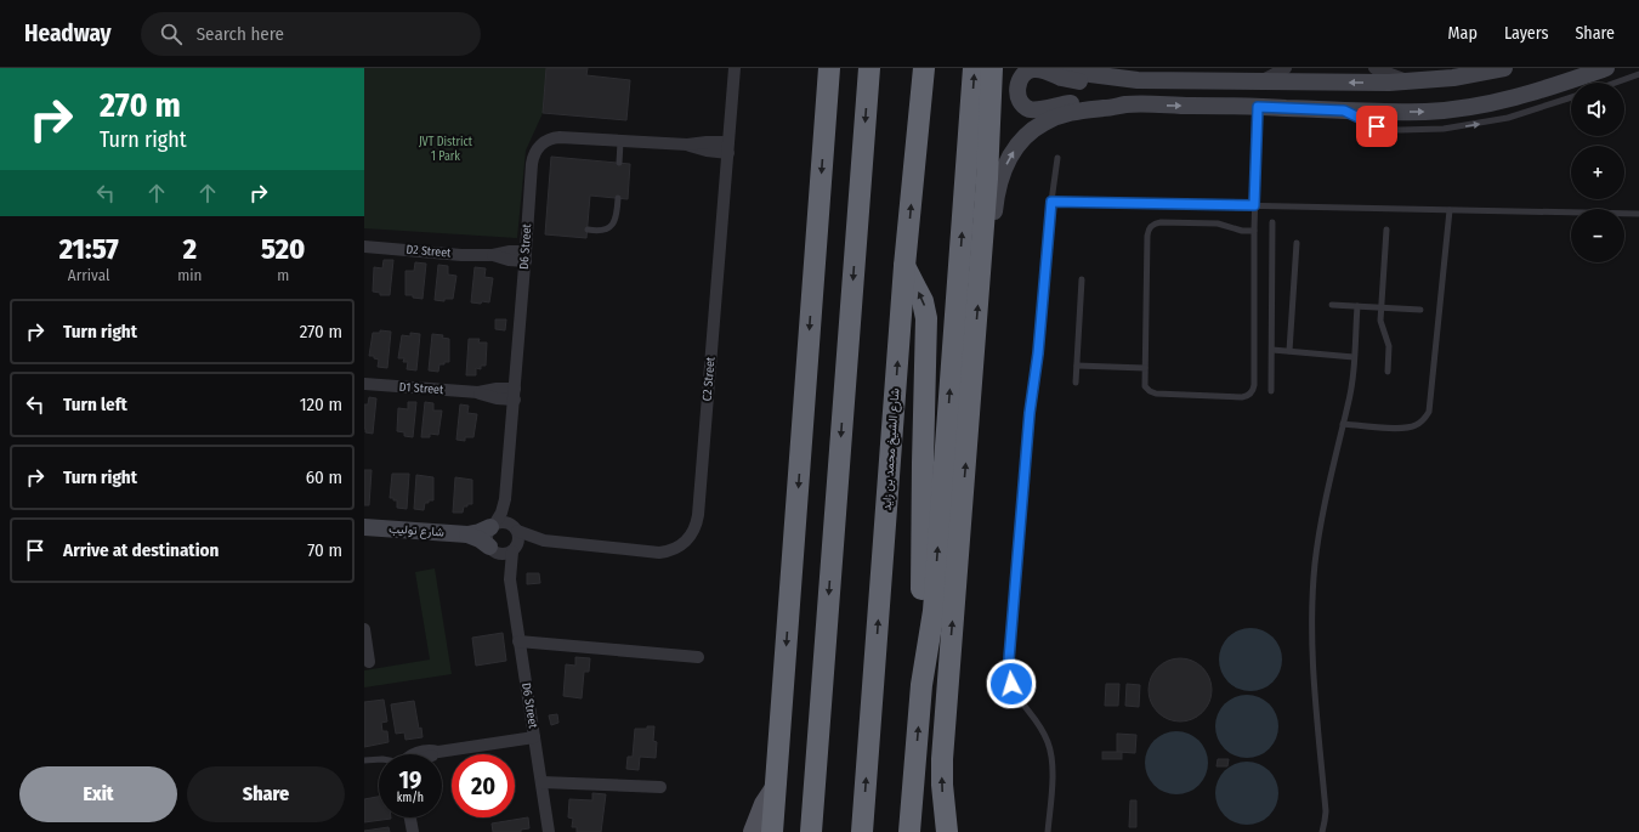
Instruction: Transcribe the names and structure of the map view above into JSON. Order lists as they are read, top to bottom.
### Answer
{
  "streets": {
    "highway": ["شارع الشيخ محمد بن زايد"],
    "street": [
      "D6 Street",
      "D2 Street",
      "C2 Street",
      "D1 Street",
      "شارع توليب"
    ]
  },
  "crossings": [
    ["D6 Street", "D2 Street"],
    ["D6 Street", "C2 Street"],
    ["D6 Street", "D1 Street"],
    ["D6 Street", "شارع توليب"],
    ["C2 Street", "شارع توليب"]
  ],
  "parks": ["JVT District 1 Park"],
  "page": {
    "header": "Headway",
    "search": "Search here",
    "nav": ["Map", "Layers", "Share"],
    "turn": ["270 m", "Turn right"],
    "map_buttons": ["+", "−"],
    "eta": [
      "21:57",
      "Arrival",
      "2",
      "min",
      "520",
      "m"
    ],
    "list": [
      {
        "name": "Turn right",
        "value": "270 m"
      },
      {
        "name": "Turn left",
        "value": "120 m"
      },
      {
        "name": "Turn right",
        "value": "60 m"
      },
      {
        "name": "Arrive at destination",
        "value": "70 m"
      }
    ],
    "speed": "19 km/h",
    "limit": "20",
    "buttons": ["Exit", "Share"]
  }
}
